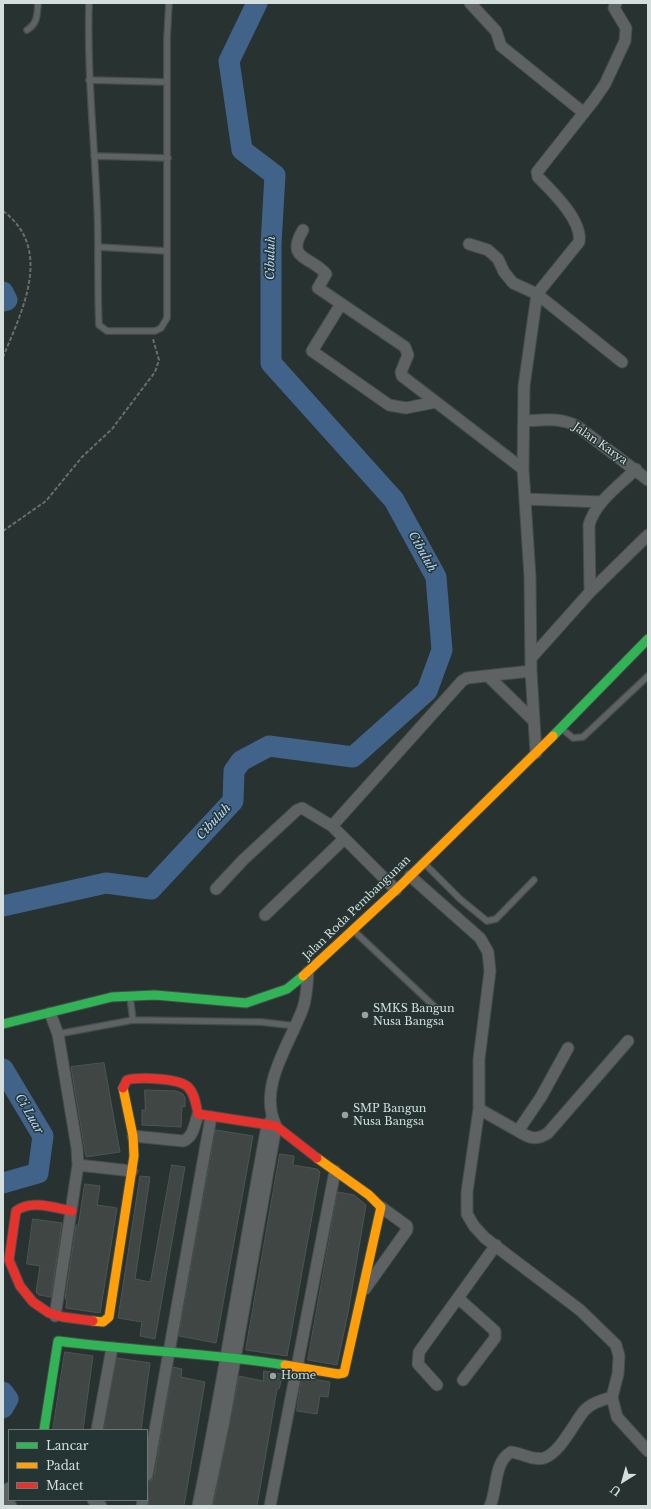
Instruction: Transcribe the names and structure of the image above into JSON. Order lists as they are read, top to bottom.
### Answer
{
  "streets": {
    "street": ["Jalan Karya", "Jalan Roda Pembangunan"]
  },
  "water": ["Cibuluh", "Ci Luar"],
  "places": ["SMKS Bangun Nusa Bangsa", "SMP Bangun Nusa Bangsa", "Home"],
  "legend": ["Lancar", "Padat", "Macet"],
  "north": "bottom left"
}
